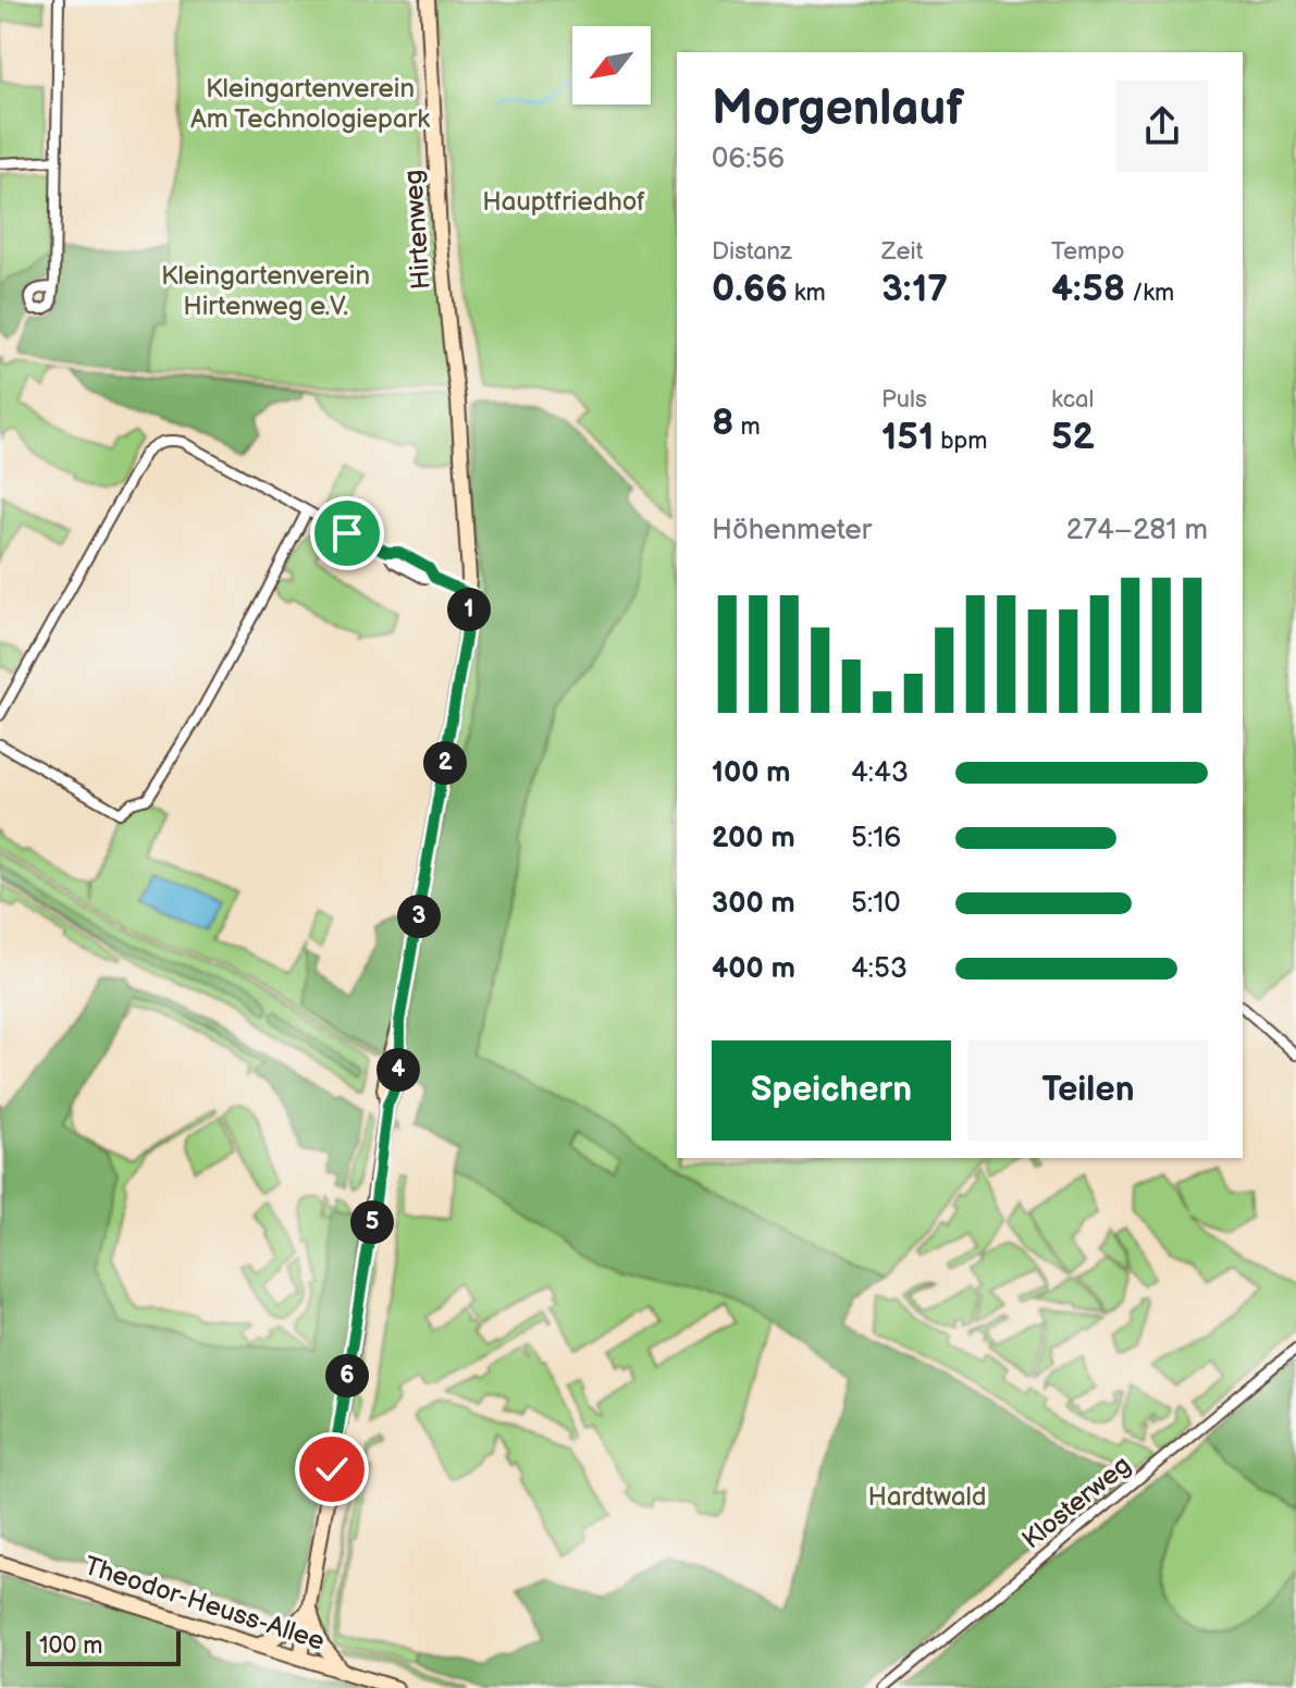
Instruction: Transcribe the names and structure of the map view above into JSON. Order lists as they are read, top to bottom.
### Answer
{
  "streets": {
    "street": ["Hirtenweg", "Klosterweg", "Theodor-Heuss-Allee"]
  },
  "crossings": [
    ["Hirtenweg", "Theodor-Heuss-Allee"]
  ],
  "parks": [
    "Kleingartenverein Am Technologiepark",
    "Hauptfriedhof",
    "Kleingartenverein Hirtenweg e.V.",
    "Hardtwald"
  ],
  "scale_bar": "100 m",
  "north": "bottom left",
  "page": {
    "heading": ["Morgenlauf", "06:56"],
    "stats": [
      ["Distanz", "0.66 km"],
      ["Zeit", "3:17"],
      ["Tempo", "4:58 /km"],
      ["8 m"],
      ["Puls", "151 bpm"],
      ["kcal", "52"]
    ],
    "chart": ["Höhenmeter", "274–281 m"],
    "pins": [
      "1",
      "2",
      "3",
      "4",
      "5",
      "6"
    ],
    "list": [
      {
        "name": "100 m",
        "note": "4:43"
      },
      {
        "name": "200 m",
        "note": "5:16"
      },
      {
        "name": "300 m",
        "note": "5:10"
      },
      {
        "name": "400 m",
        "note": "4:53"
      }
    ],
    "buttons": ["Speichern", "Teilen"],
    "scale": "100 m"
  }
}
